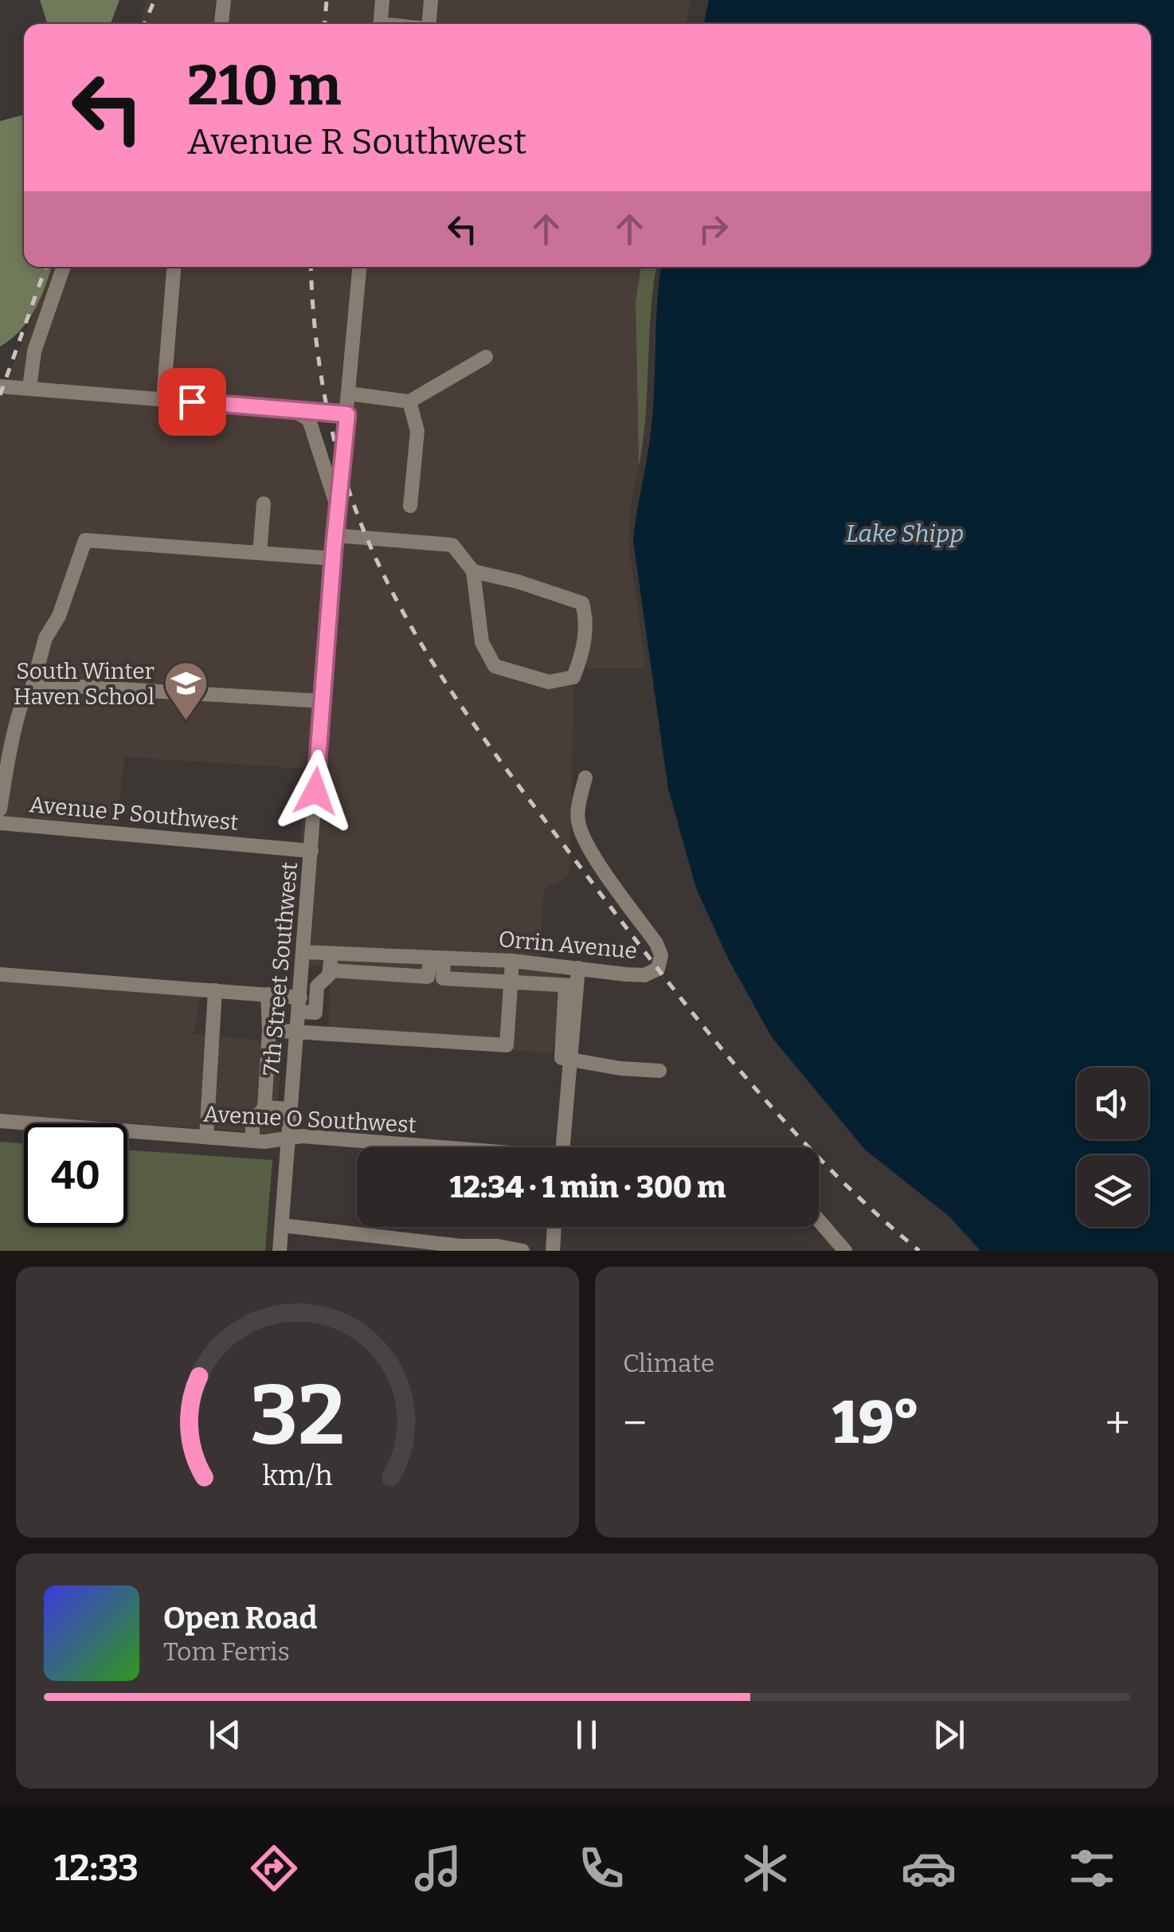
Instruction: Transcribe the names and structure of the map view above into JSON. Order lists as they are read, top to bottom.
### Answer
{
  "streets": {
    "street": [
      "Avenue P Southwest",
      "Orrin Avenue",
      "7th Street Southwest",
      "Avenue O Southwest"
    ]
  },
  "crossings": [
    ["Avenue P Southwest", "7th Street Southwest"],
    ["Orrin Avenue", "7th Street Southwest"],
    ["7th Street Southwest", "Avenue O Southwest"]
  ],
  "water": ["Lake Shipp"],
  "places": {
    "school or university": ["South Winter Haven School"]
  },
  "page": {
    "turn": ["210 m", "Avenue R Southwest"],
    "limit": "40",
    "trip": "12:34 · 1 min · 300 m",
    "tile": "Climate",
    "heat": ["−", "19°", "+"],
    "song": ["Open Road", "Tom Ferris"],
    "tabs": "12:33",
    "gauge": ["32", "km/h"]
  }
}
